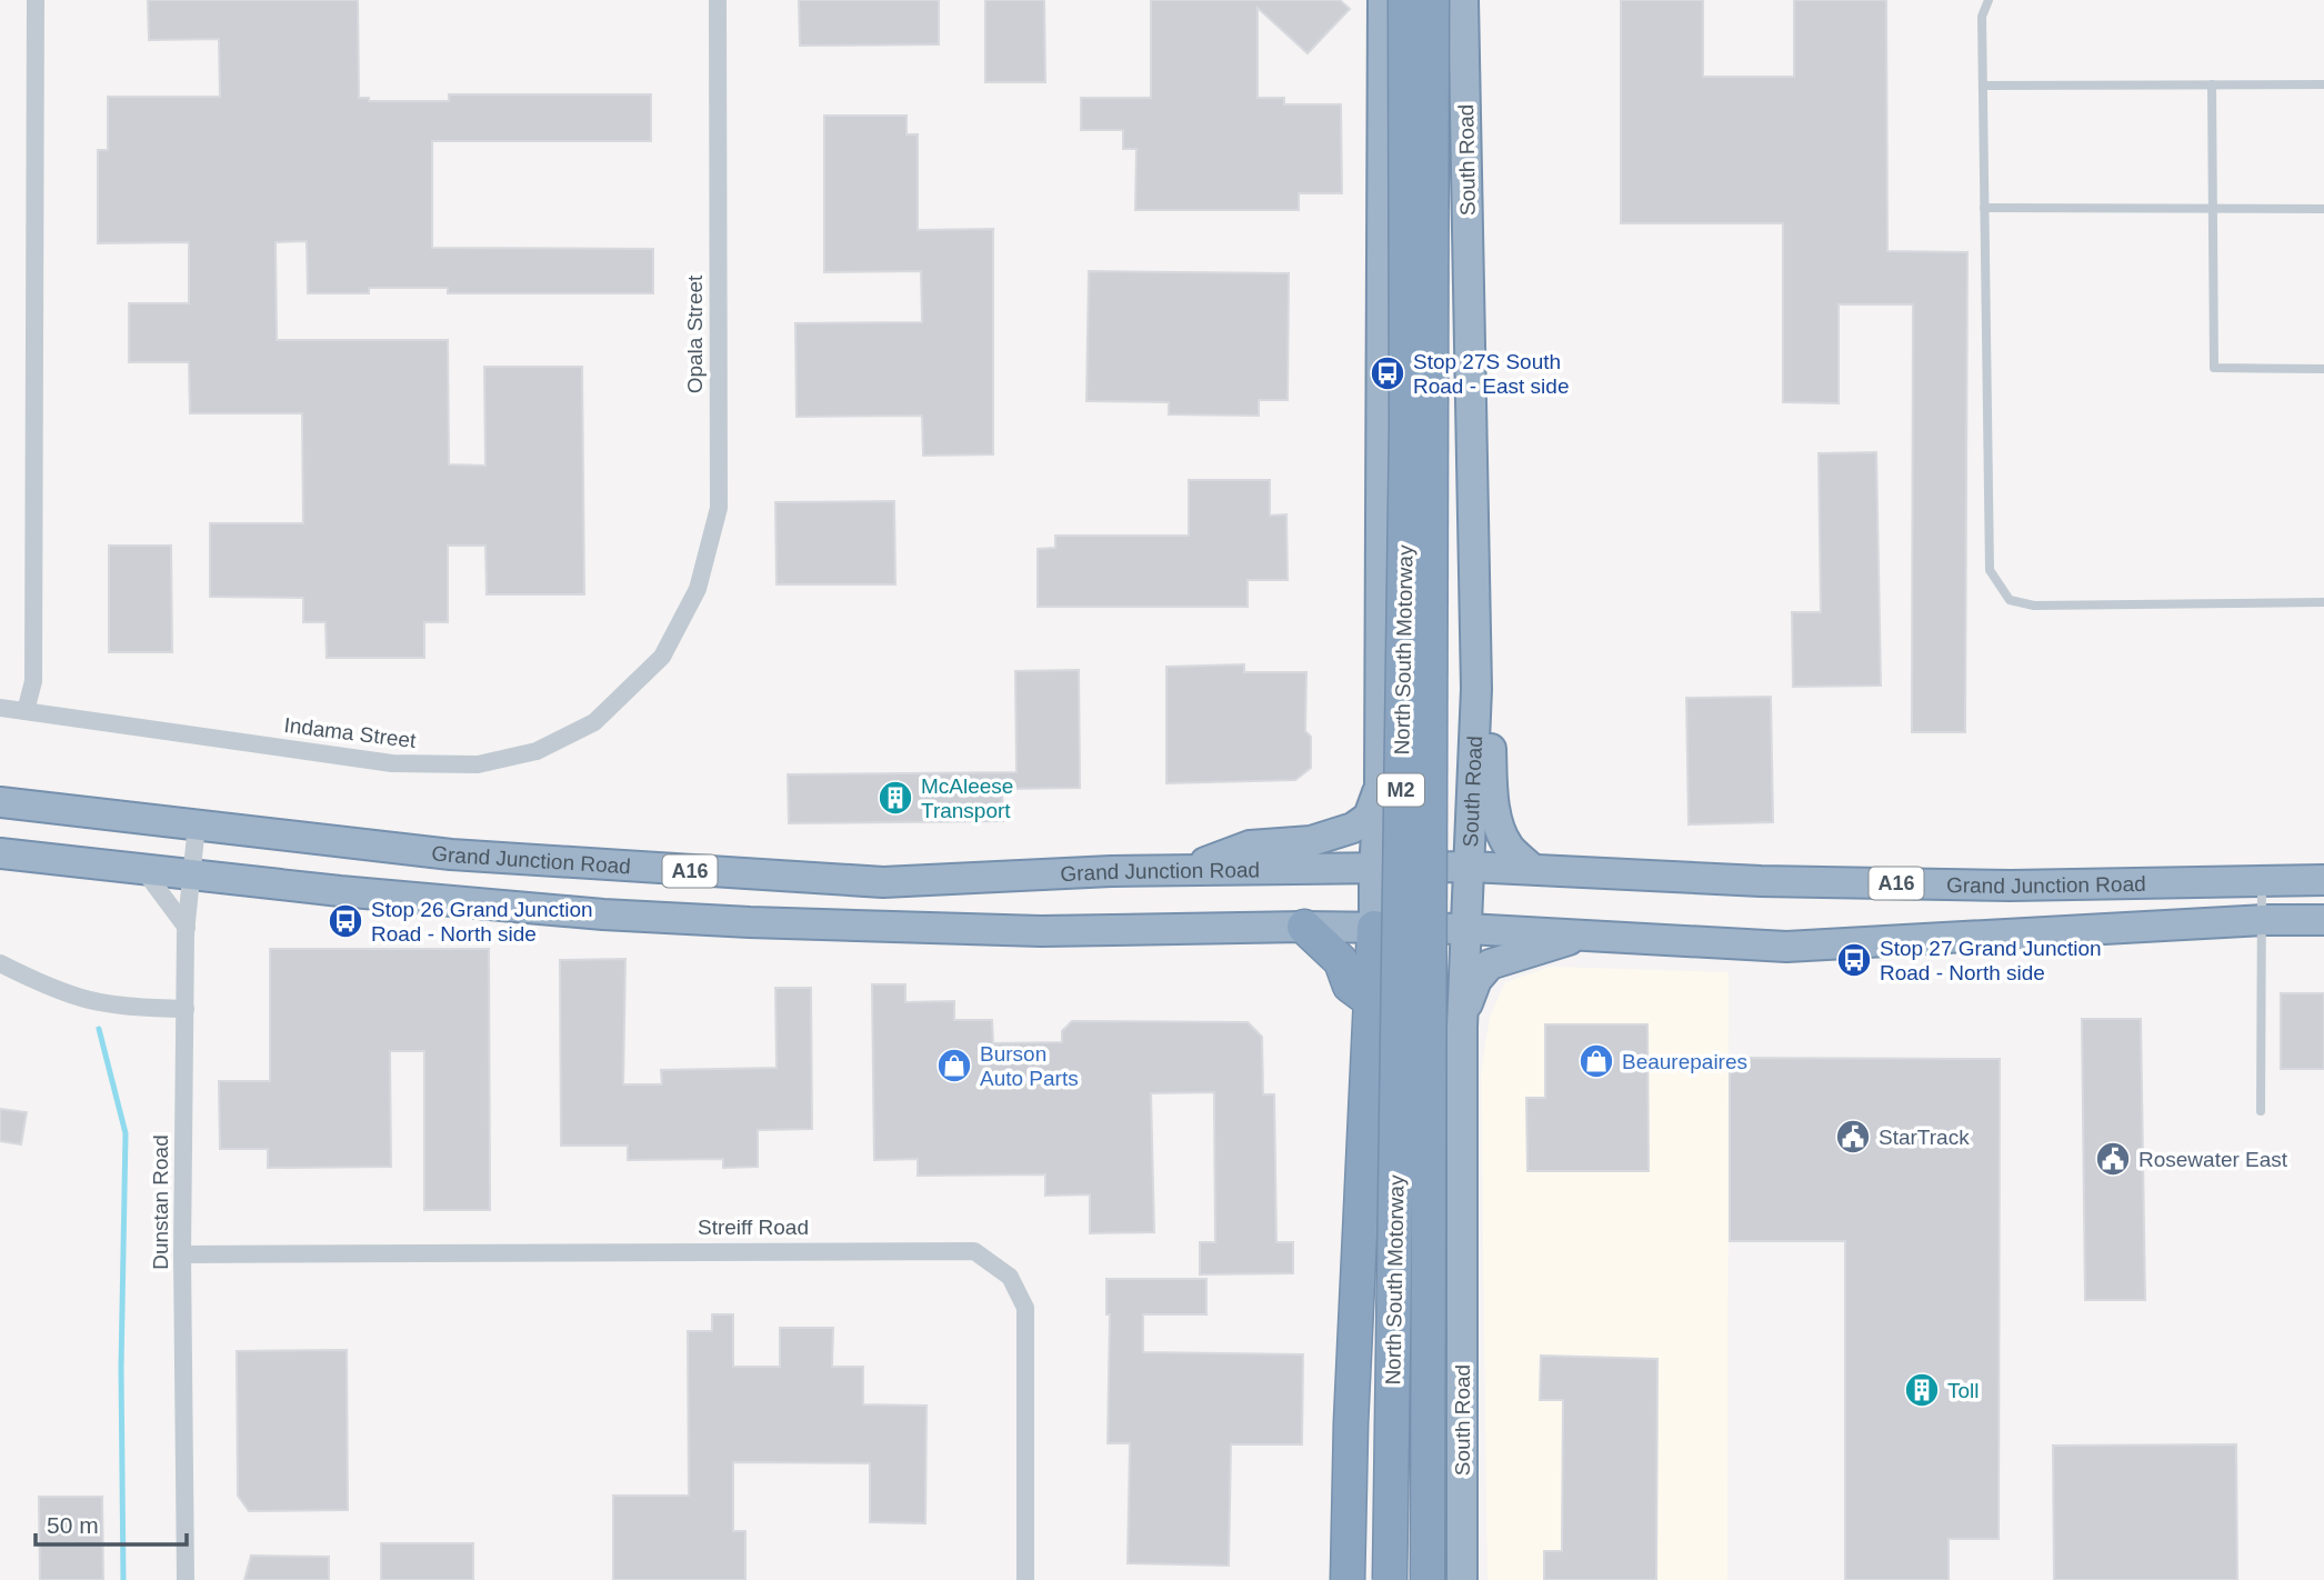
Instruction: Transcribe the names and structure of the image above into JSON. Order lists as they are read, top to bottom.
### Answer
{
  "streets": {
    "highway": [
      "South Road",
      "North South Motorway",
      "M2",
      "Grand Junction Road",
      "A16"
    ],
    "street": [
      "Opala Street",
      "Indama Street",
      "Dunstan Road",
      "Streiff Road"
    ]
  },
  "crossings": [
    ["South Road", "Grand Junction Road"],
    ["Opala Street", "Indama Street"],
    ["Grand Junction Road", "Dunstan Road"],
    ["Dunstan Road", "Streiff Road"]
  ],
  "places": {
    "bus stop": ["Stop 27S South Road - East side", "Stop 26 Grand Junction Road - North side", "Stop 27 Grand Junction Road - North side"],
    "building": ["McAleese Transport", "Toll"],
    "shop": ["Beaurepaires", "Burson Auto Parts"],
    "public building": ["StarTrack", "Rosewater East"]
  },
  "scale_bar": "50 m"
}
